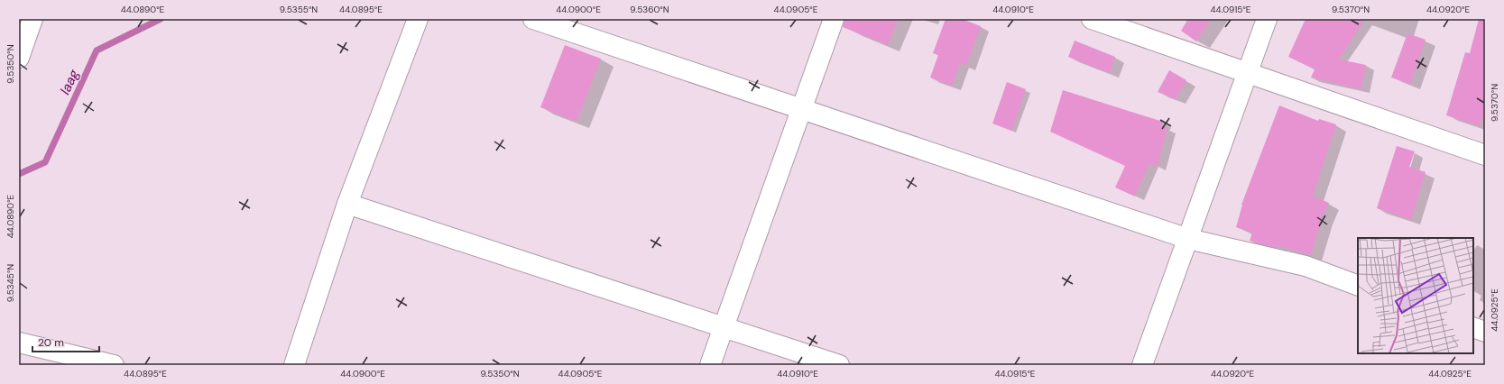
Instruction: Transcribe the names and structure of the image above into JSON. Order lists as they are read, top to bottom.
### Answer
{
  "water": ["laag"],
  "scale_bar": "20 m",
  "coordinates": [
    "44.0890°E",
    "9.5355°N",
    "44.0895°E",
    "44.0900°E",
    "9.5360°N",
    "44.0905°E",
    "44.0910°E",
    "44.0915°E",
    "9.5370°N",
    "44.0920°E",
    "9.5350°N",
    "9.5345°N",
    "44.0925°E"
  ]
}
